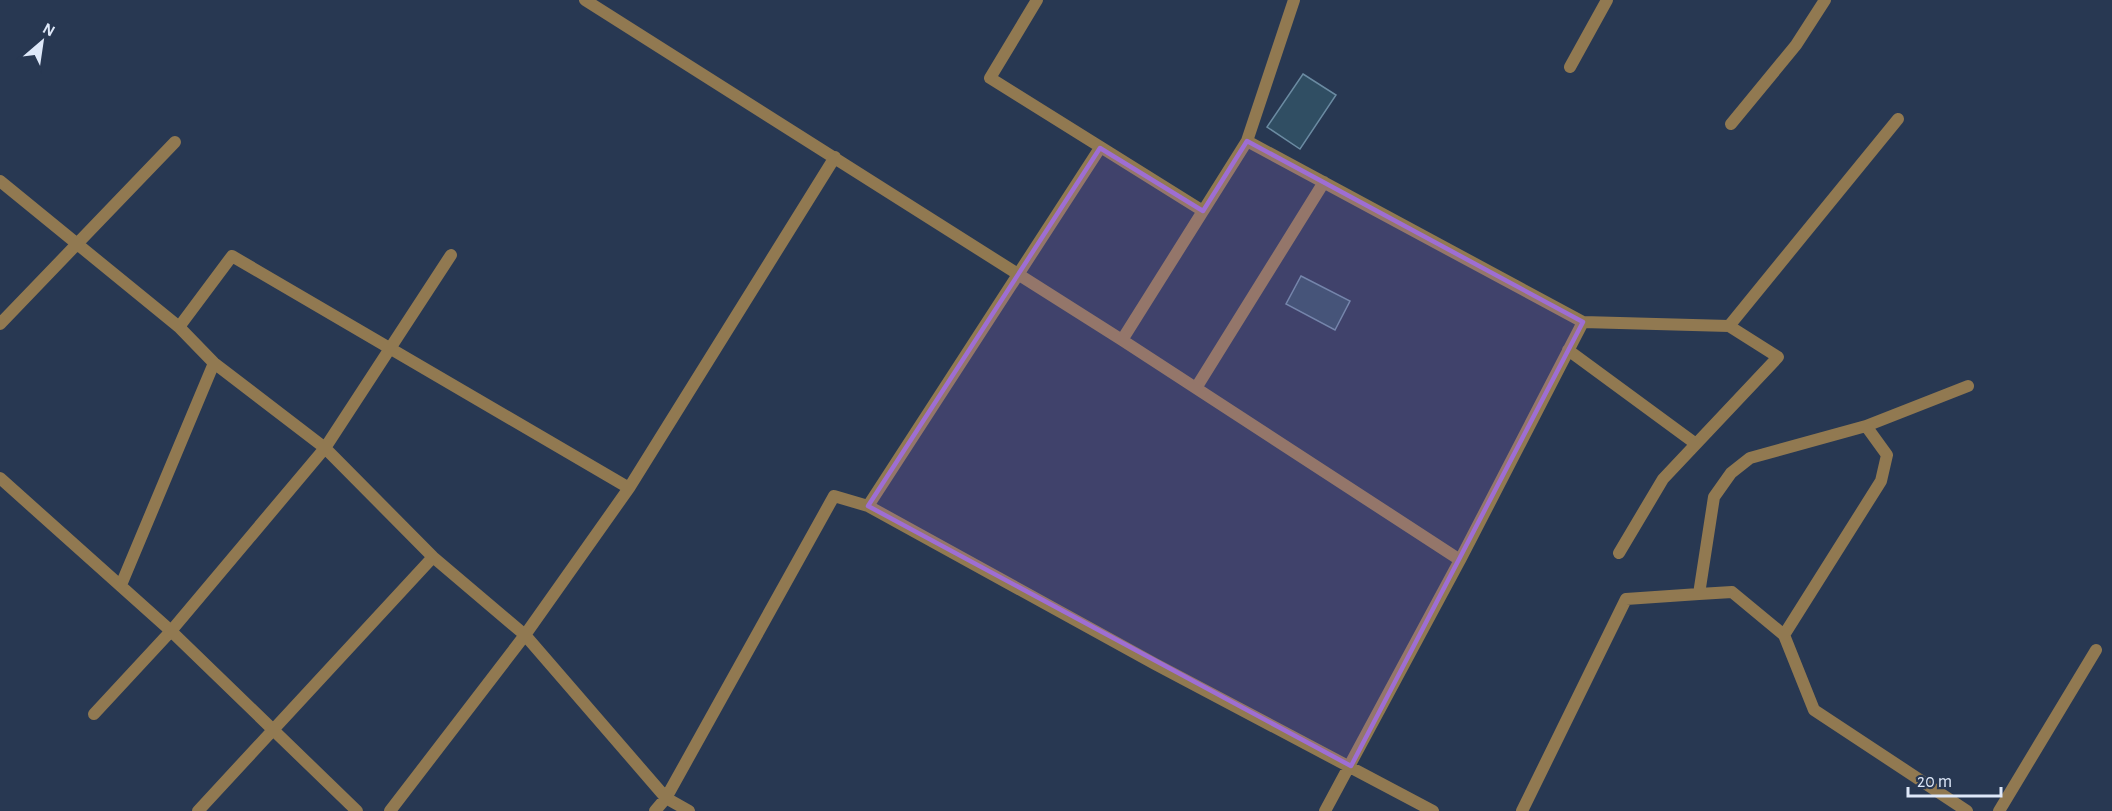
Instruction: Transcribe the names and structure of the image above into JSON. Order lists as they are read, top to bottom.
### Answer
{
  "scale_bar": "20 m",
  "north": "top right"
}
